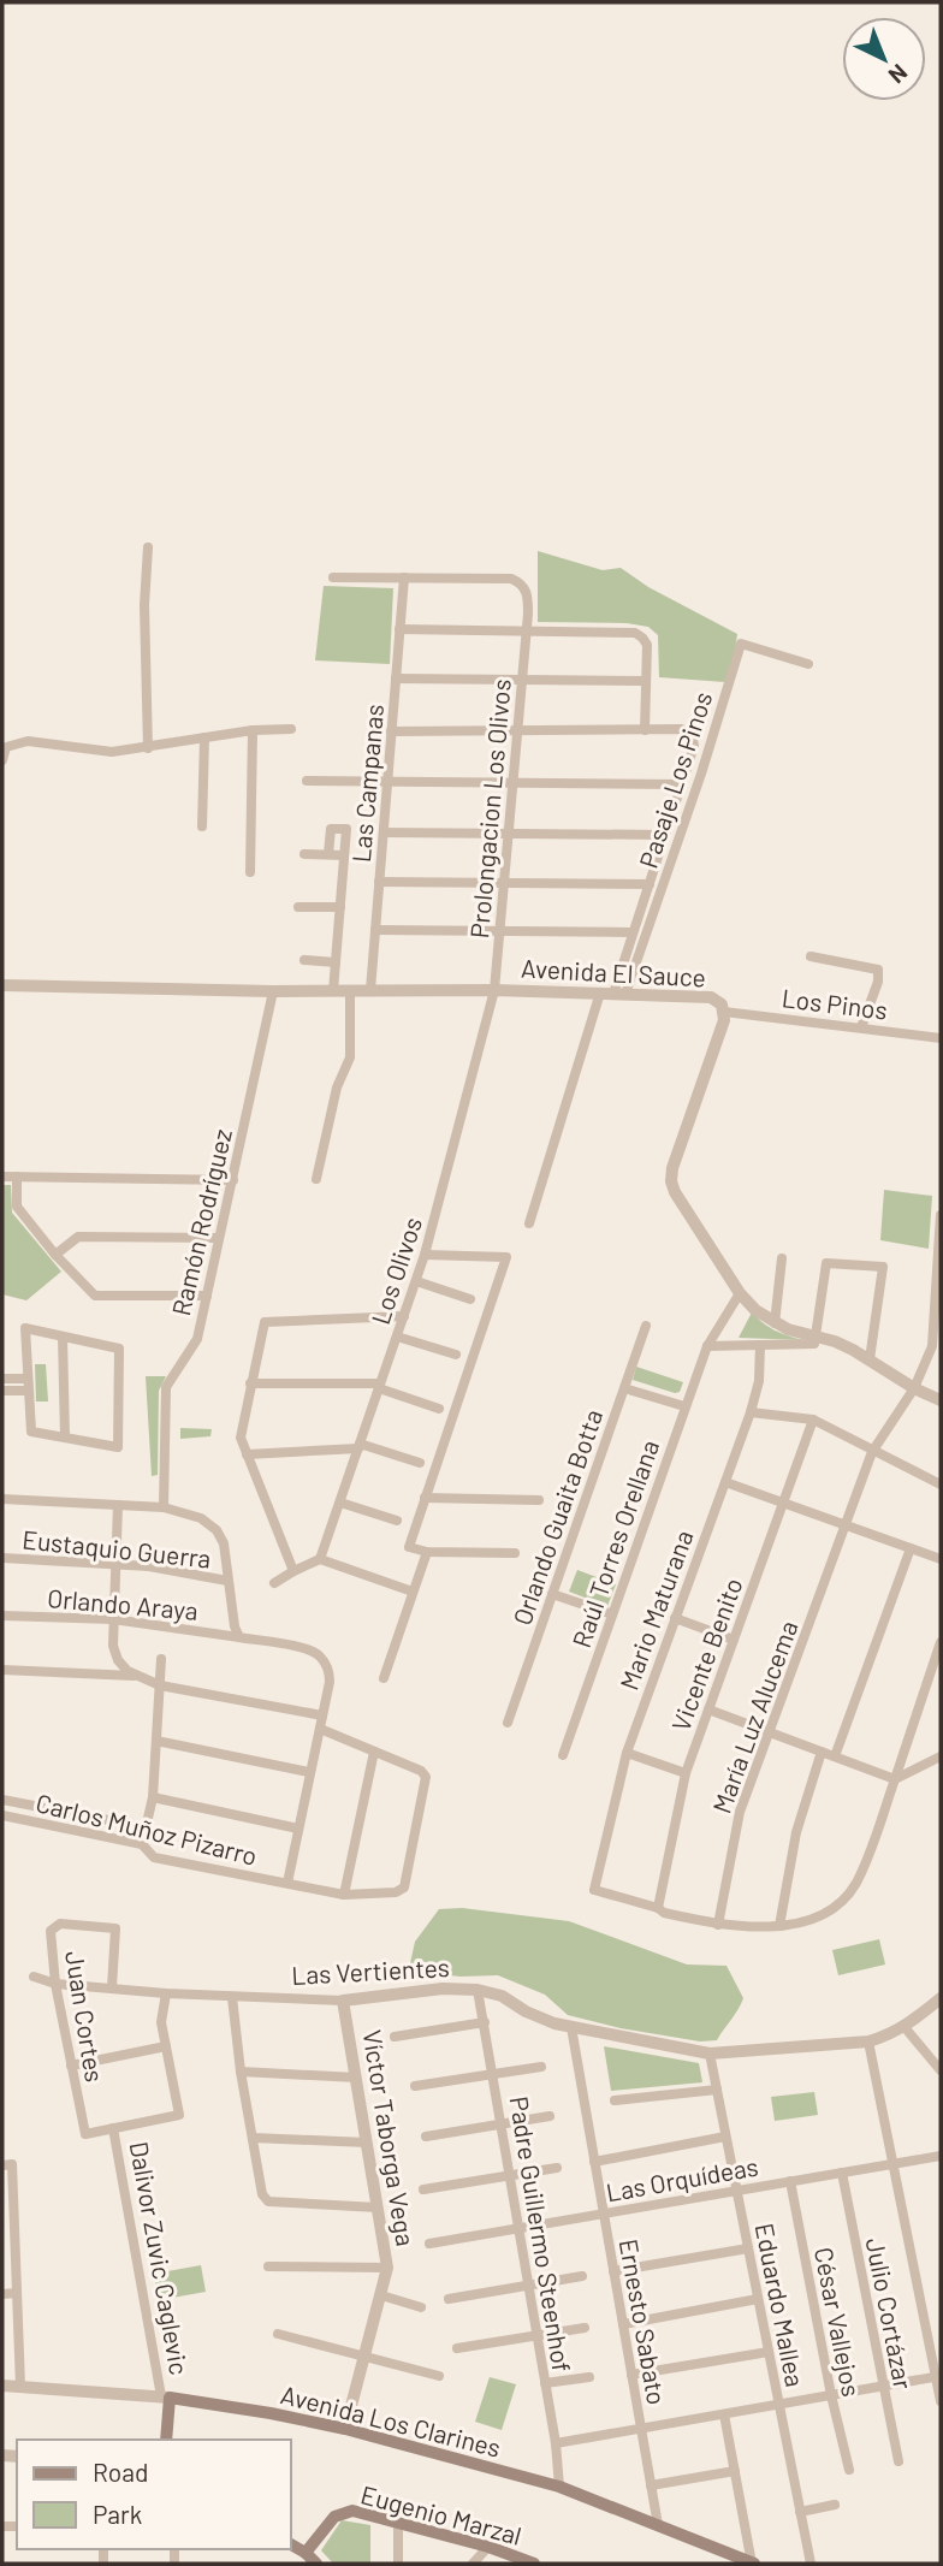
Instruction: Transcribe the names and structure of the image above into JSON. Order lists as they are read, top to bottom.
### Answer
{
  "streets": {
    "main road": ["Dalivor Zuvic Caglevic", "Avenida Los Clarines", "Eugenio Marzal"],
    "street": [
      "Pasaje Los Pinos",
      "Las Campanas",
      "Prolongacion Los Olivos",
      "Avenida El Sauce",
      "Los Pinos",
      "Ramón Rodríguez",
      "Los Olivos",
      "Orlando Guaita Botta",
      "Raúl Torres Orellana",
      "Eustaquio Guerra",
      "Orlando Araya",
      "Mario Maturana",
      "Vicente Benito",
      "María Luz Alucema",
      "Carlos Muñoz Pizarro",
      "Las Vertientes",
      "Juan Cortes",
      "Víctor Taborga Vega",
      "Las Orquídeas",
      "Padre Guillermo Steenhof",
      "Eduardo Mallea",
      "Julio Cortázar",
      "Ernesto Sabato",
      "César Vallejos"
    ]
  },
  "crossings": [
    ["Pasaje Los Pinos", "Avenida El Sauce"],
    ["Las Campanas", "Prolongacion Los Olivos"],
    ["Las Campanas", "Avenida El Sauce"],
    ["Prolongacion Los Olivos", "Avenida El Sauce"],
    ["Prolongacion Los Olivos", "Los Olivos"],
    ["Avenida El Sauce", "Los Pinos"],
    ["Avenida El Sauce", "Ramón Rodríguez"],
    ["Avenida El Sauce", "Los Olivos"],
    ["Avenida El Sauce", "Raúl Torres Orellana"],
    ["Avenida El Sauce", "María Luz Alucema"],
    ["Mario Maturana", "Vicente Benito"],
    ["Las Vertientes", "Juan Cortes"],
    ["Las Vertientes", "Víctor Taborga Vega"],
    ["Las Vertientes", "Padre Guillermo Steenhof"],
    ["Las Vertientes", "Eduardo Mallea"],
    ["Las Vertientes", "Ernesto Sabato"],
    ["Juan Cortes", "Dalivor Zuvic Caglevic"],
    ["Víctor Taborga Vega", "Avenida Los Clarines"],
    ["Las Orquídeas", "Padre Guillermo Steenhof"],
    ["Las Orquídeas", "Eduardo Mallea"],
    ["Las Orquídeas", "Julio Cortázar"],
    ["Las Orquídeas", "Ernesto Sabato"],
    ["Las Orquídeas", "César Vallejos"],
    ["Padre Guillermo Steenhof", "Avenida Los Clarines"],
    ["Dalivor Zuvic Caglevic", "Avenida Los Clarines"],
    ["Ernesto Sabato", "Avenida Los Clarines"]
  ],
  "legend": ["Road", "Park"],
  "north": "bottom right"
}
